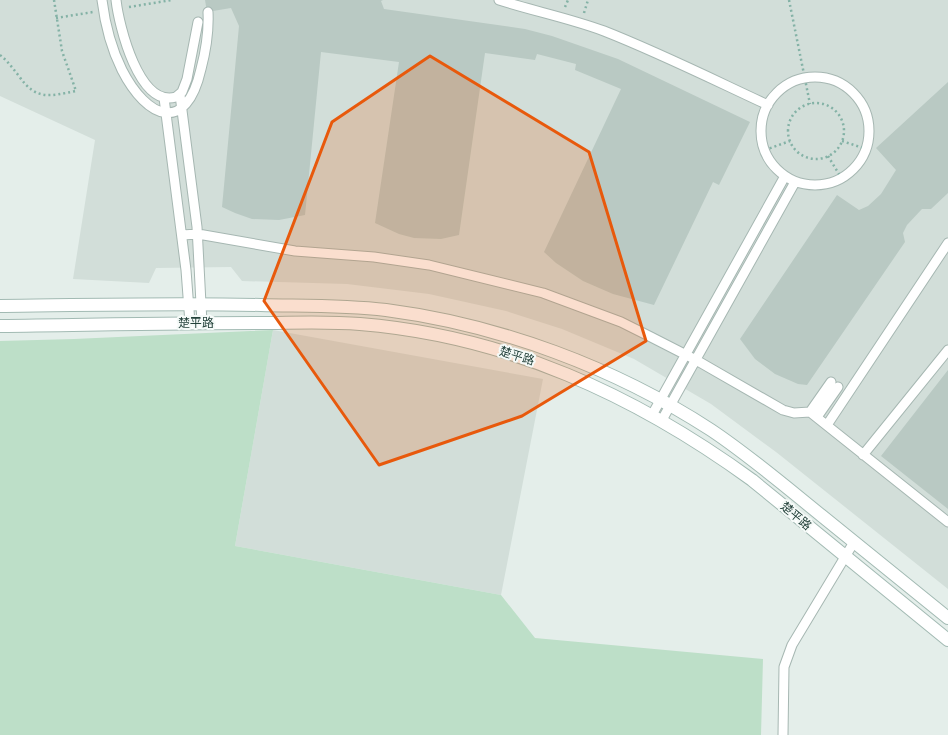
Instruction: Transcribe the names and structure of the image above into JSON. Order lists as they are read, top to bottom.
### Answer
{
  "streets": {
    "main road": ["楚平路"]
  }
}
